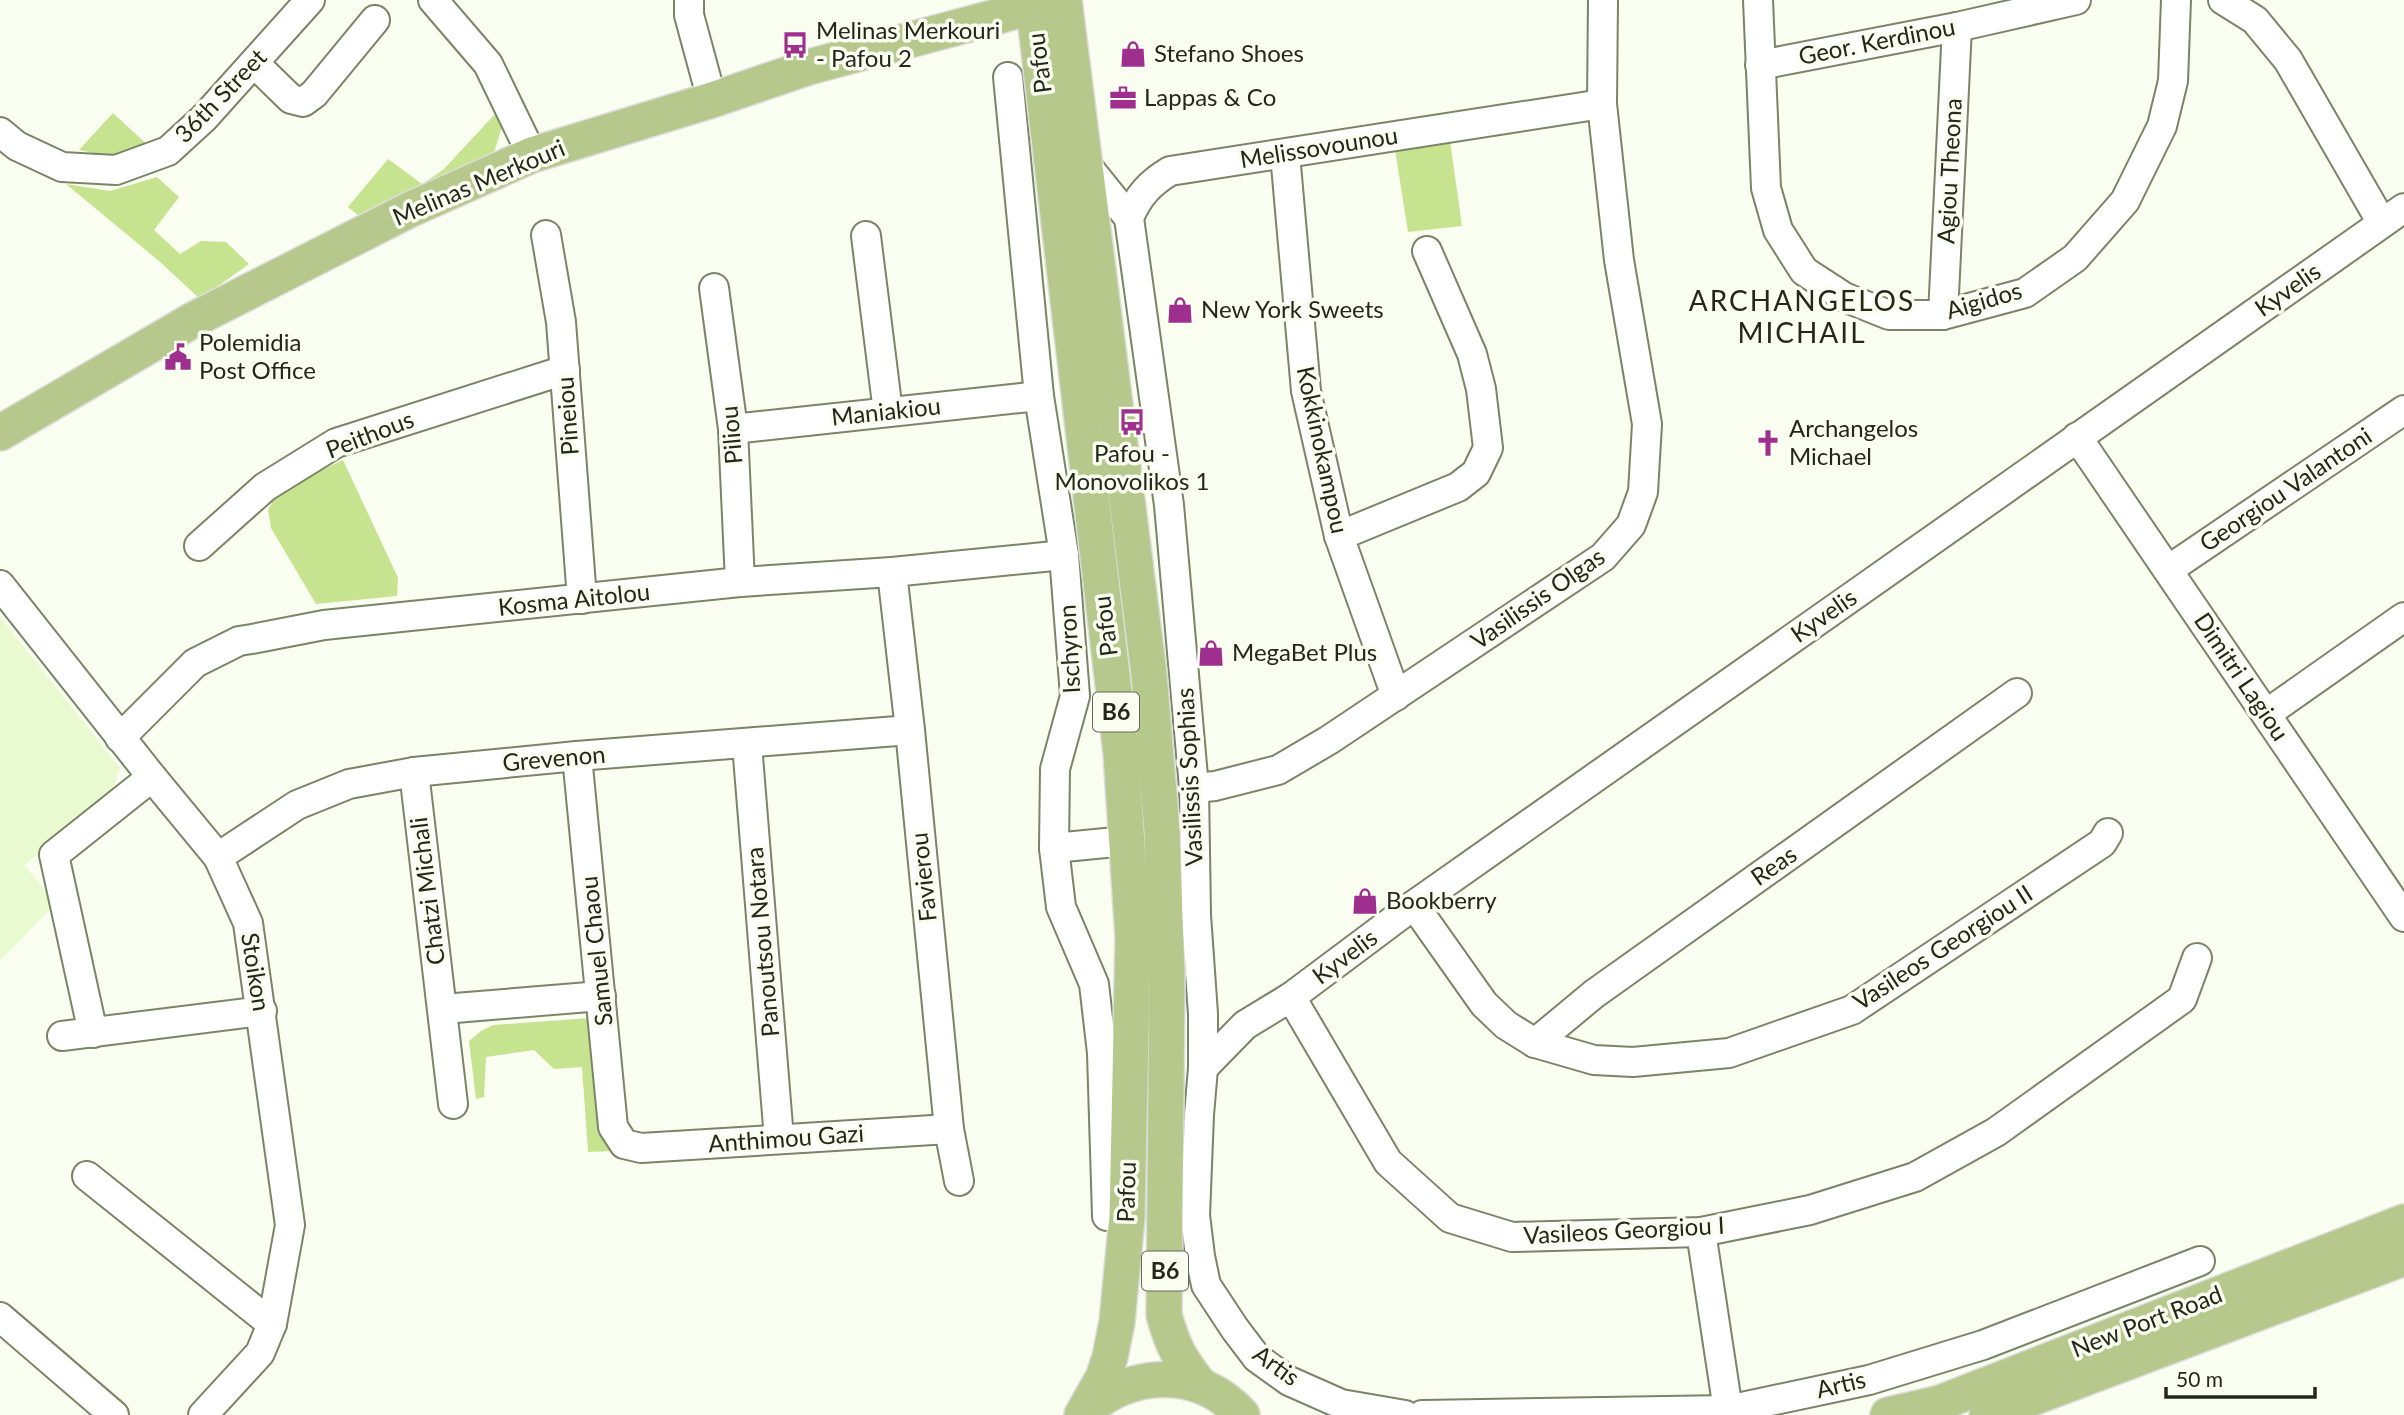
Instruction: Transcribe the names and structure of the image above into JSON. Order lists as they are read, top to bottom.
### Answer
{
  "streets": {
    "main road": [
      "Pafou",
      "Melinas Merkouri",
      "B6",
      "New Port Road"
    ],
    "street": [
      "Geor. Kerdinou",
      "36th Street",
      "Melissovounou",
      "Agiou Theona",
      "Kyvelis",
      "Aigidos",
      "Maniakiou",
      "Pineiou",
      "Peithous",
      "Piliou",
      "Kokkinokampou",
      "Georgiou Valantoni",
      "Vasilissis Olgas",
      "Kosma Aitolou",
      "Ischyron",
      "Dimitri Lagiou",
      "Grevenon",
      "Vasilissis Sophias",
      "Reas",
      "Favierou",
      "Chatzi Michali",
      "Panoutsou Notara",
      "Vasileos Georgiou II",
      "Samuel Chaou",
      "Stoikon",
      "Anthimou Gazi",
      "Vasileos Georgiou I",
      "Artis"
    ]
  },
  "crossings": [
    ["Geor. Kerdinou", "Agiou Theona"],
    ["Geor. Kerdinou", "Aigidos"],
    ["Pafou", "Melinas Merkouri"],
    ["Pafou", "B6"],
    ["Melissovounou", "Kokkinokampou"],
    ["Melissovounou", "Vasilissis Olgas"],
    ["Melissovounou", "Vasilissis Sophias"],
    ["Agiou Theona", "Aigidos"],
    ["Kyvelis", "Dimitri Lagiou"],
    ["Kyvelis", "Vasilissis Sophias"],
    ["Kyvelis", "Vasileos Georgiou II"],
    ["Kyvelis", "Vasileos Georgiou I"],
    ["Maniakiou", "Piliou"],
    ["Maniakiou", "Ischyron"],
    ["Pineiou", "Peithous"],
    ["Pineiou", "Kosma Aitolou"],
    ["Piliou", "Kosma Aitolou"],
    ["Kokkinokampou", "Vasilissis Olgas"],
    ["Georgiou Valantoni", "Dimitri Lagiou"],
    ["Vasilissis Olgas", "Vasilissis Sophias"],
    ["Kosma Aitolou", "Ischyron"],
    ["Kosma Aitolou", "Favierou"],
    ["Kosma Aitolou", "Stoikon"],
    ["Grevenon", "Favierou"],
    ["Grevenon", "Chatzi Michali"],
    ["Grevenon", "Panoutsou Notara"],
    ["Grevenon", "Samuel Chaou"],
    ["Grevenon", "Stoikon"],
    ["Vasilissis Sophias", "Artis"],
    ["Reas", "Vasileos Georgiou II"],
    ["Favierou", "Anthimou Gazi"],
    ["Panoutsou Notara", "Anthimou Gazi"],
    ["Samuel Chaou", "Anthimou Gazi"]
  ],
  "districts": ["ARCHANGELOS MICHAIL"],
  "places": {
    "bus stop": ["Melinas Merkouri - Pafou 2", "Pafou - Monovolikos 1"],
    "shop": [
      "Stefano Shoes",
      "New York Sweets",
      "MegaBet Plus",
      "Bookberry"
    ],
    "office": ["Lappas & Co"],
    "public building": ["Polemidia Post Office"],
    "church": ["Archangelos Michael"]
  },
  "scale_bar": "50 m"
}
